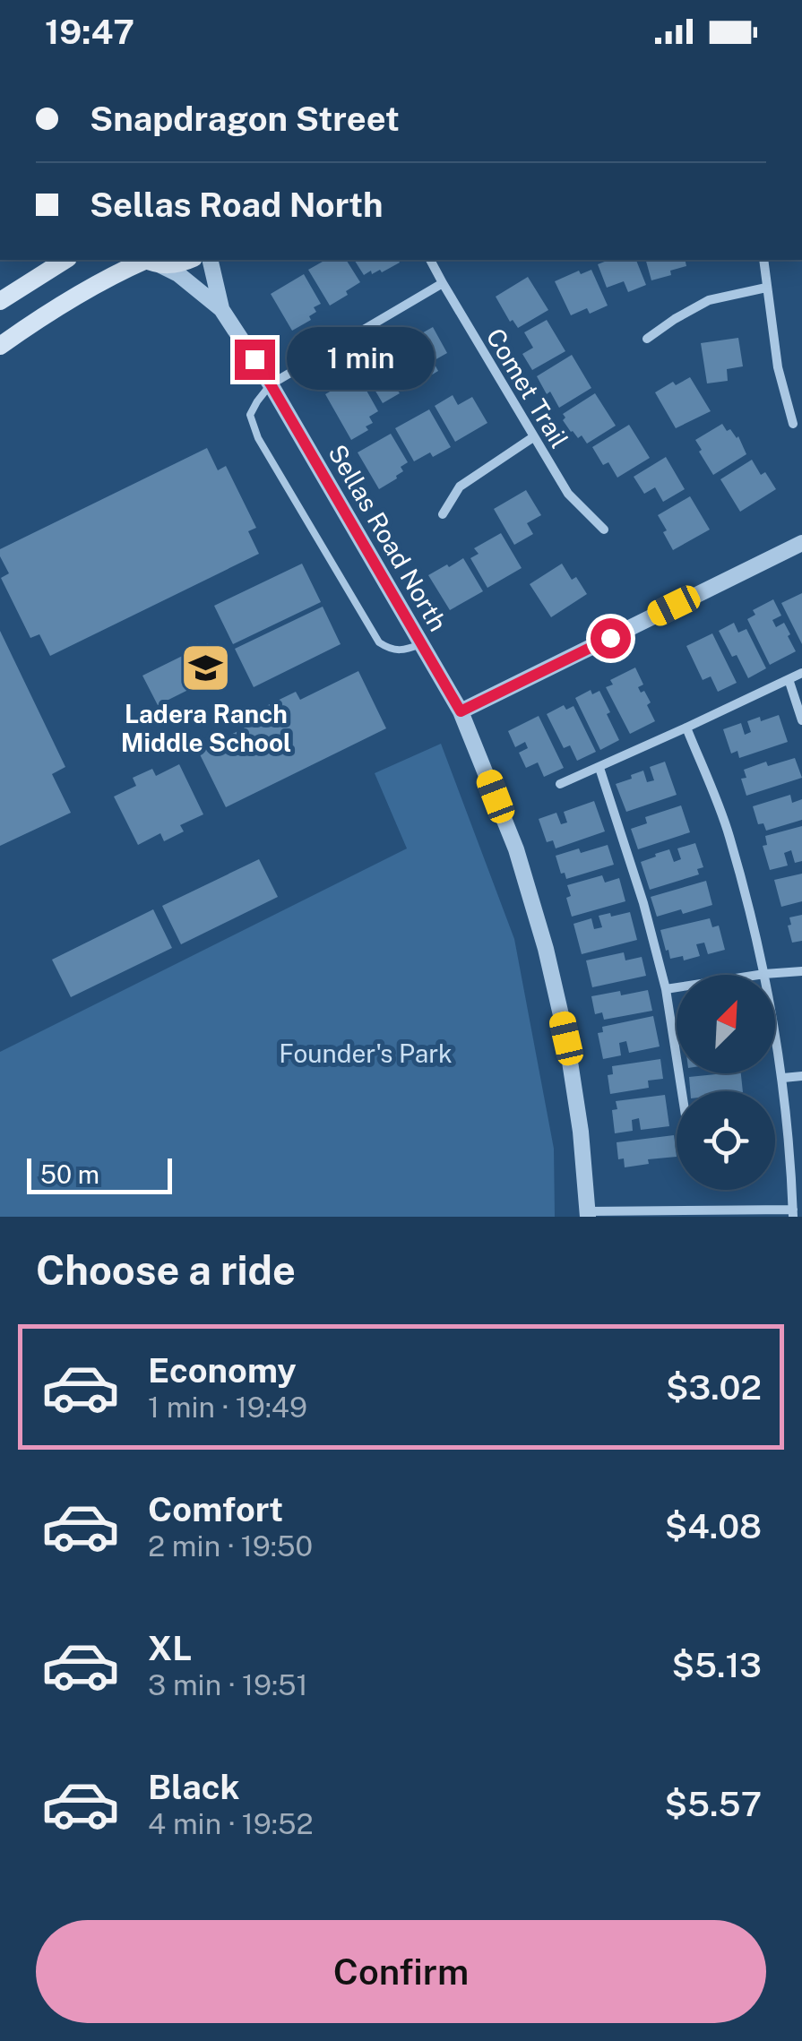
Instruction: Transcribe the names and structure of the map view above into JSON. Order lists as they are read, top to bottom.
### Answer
{
  "streets": {
    "street": ["Comet Trail", "Sellas Road North"]
  },
  "parks": ["Founder's Park"],
  "places": {
    "school or university": ["Ladera Ranch Middle School"]
  },
  "scale_bar": "50 m",
  "north": "top right",
  "page": {
    "status": "19:47",
    "banner": ["Snapdragon Street", "Sellas Road North"],
    "bubble": "1 min",
    "scale": "50 m",
    "heading": "Choose a ride",
    "list": [
      {
        "name": "Economy",
        "note": "1 min · 19:49",
        "value": "$3.02"
      },
      {
        "name": "Comfort",
        "note": "2 min · 19:50",
        "value": "$4.08"
      },
      {
        "name": "XL",
        "note": "3 min · 19:51",
        "value": "$5.13"
      },
      {
        "name": "Black",
        "note": "4 min · 19:52",
        "value": "$5.57"
      }
    ],
    "buttons": "Confirm"
  }
}
